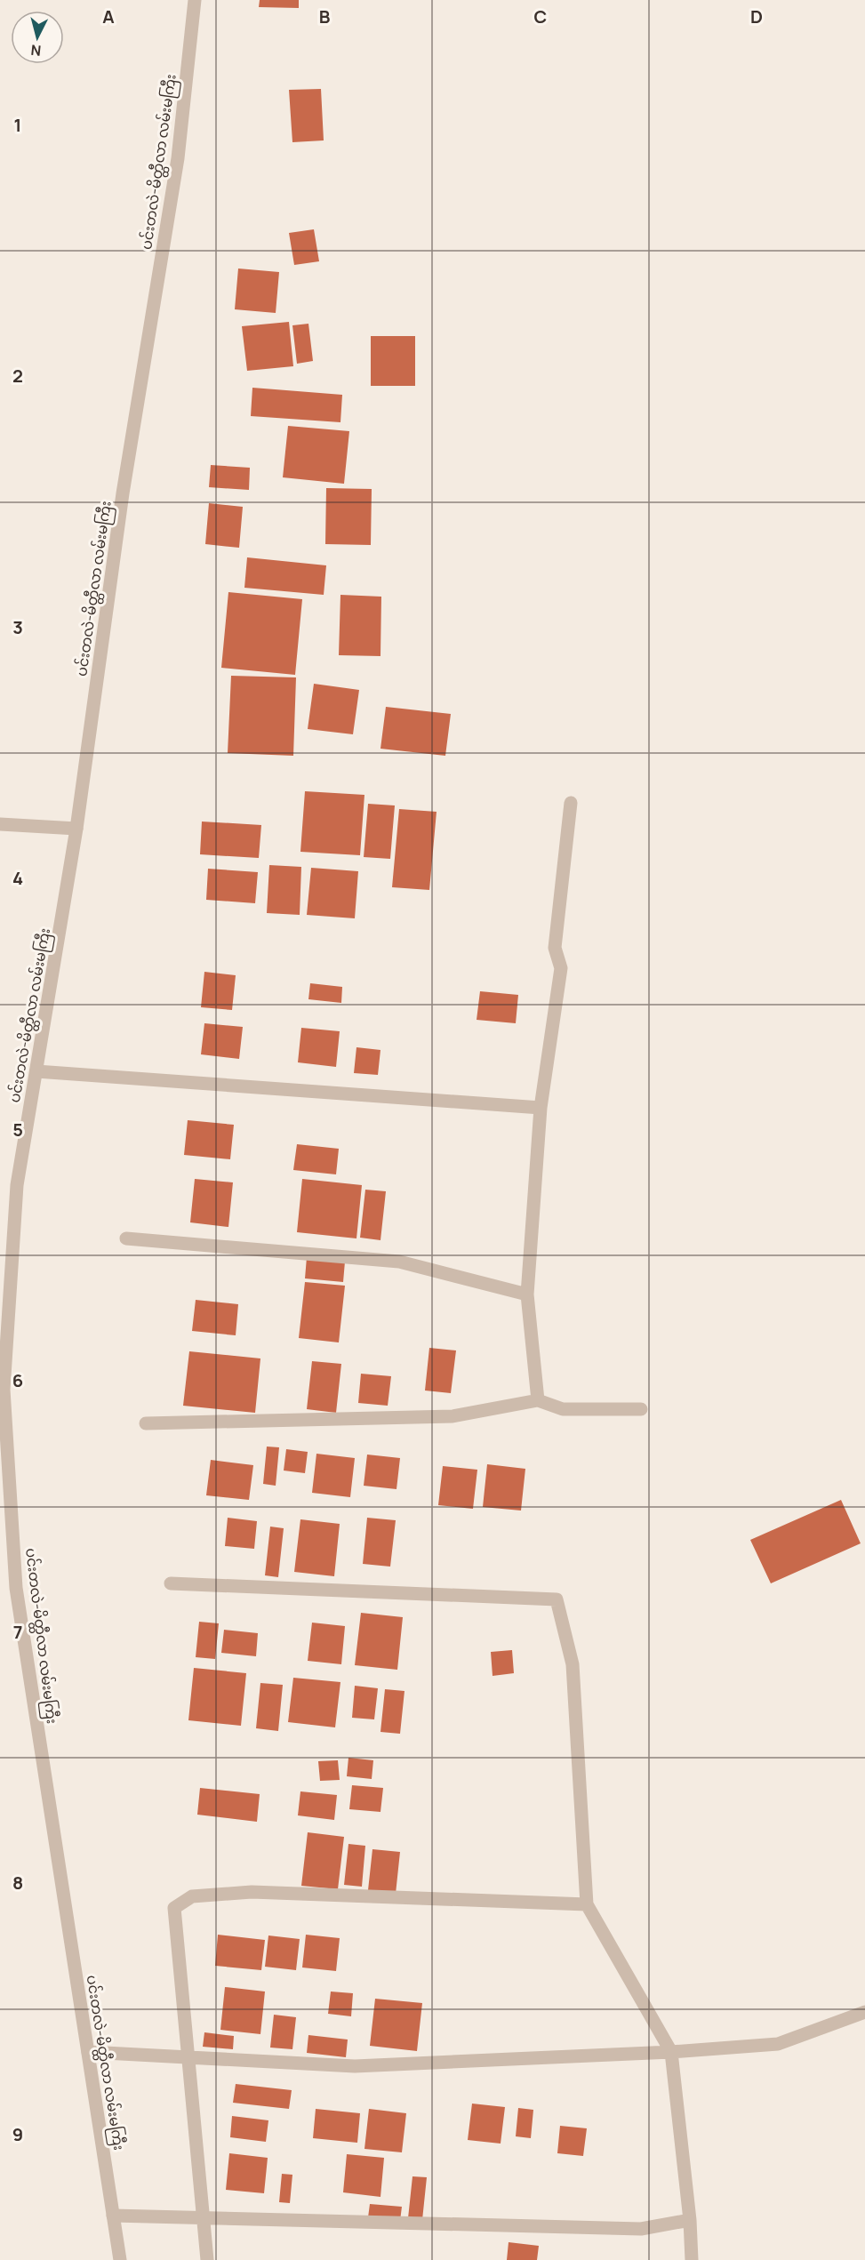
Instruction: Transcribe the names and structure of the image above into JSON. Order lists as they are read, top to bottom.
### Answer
{
  "streets": {
    "street": ["ပင်းတလဲ-မိတ္ထီလာ လမ်းမကြီး"]
  },
  "north": "bottom",
  "grid": {
    "columns": [
      "A",
      "B",
      "C",
      "D"
    ],
    "rows": [
      "1",
      "2",
      "3",
      "4",
      "5",
      "6",
      "7",
      "8",
      "9"
    ]
  }
}
